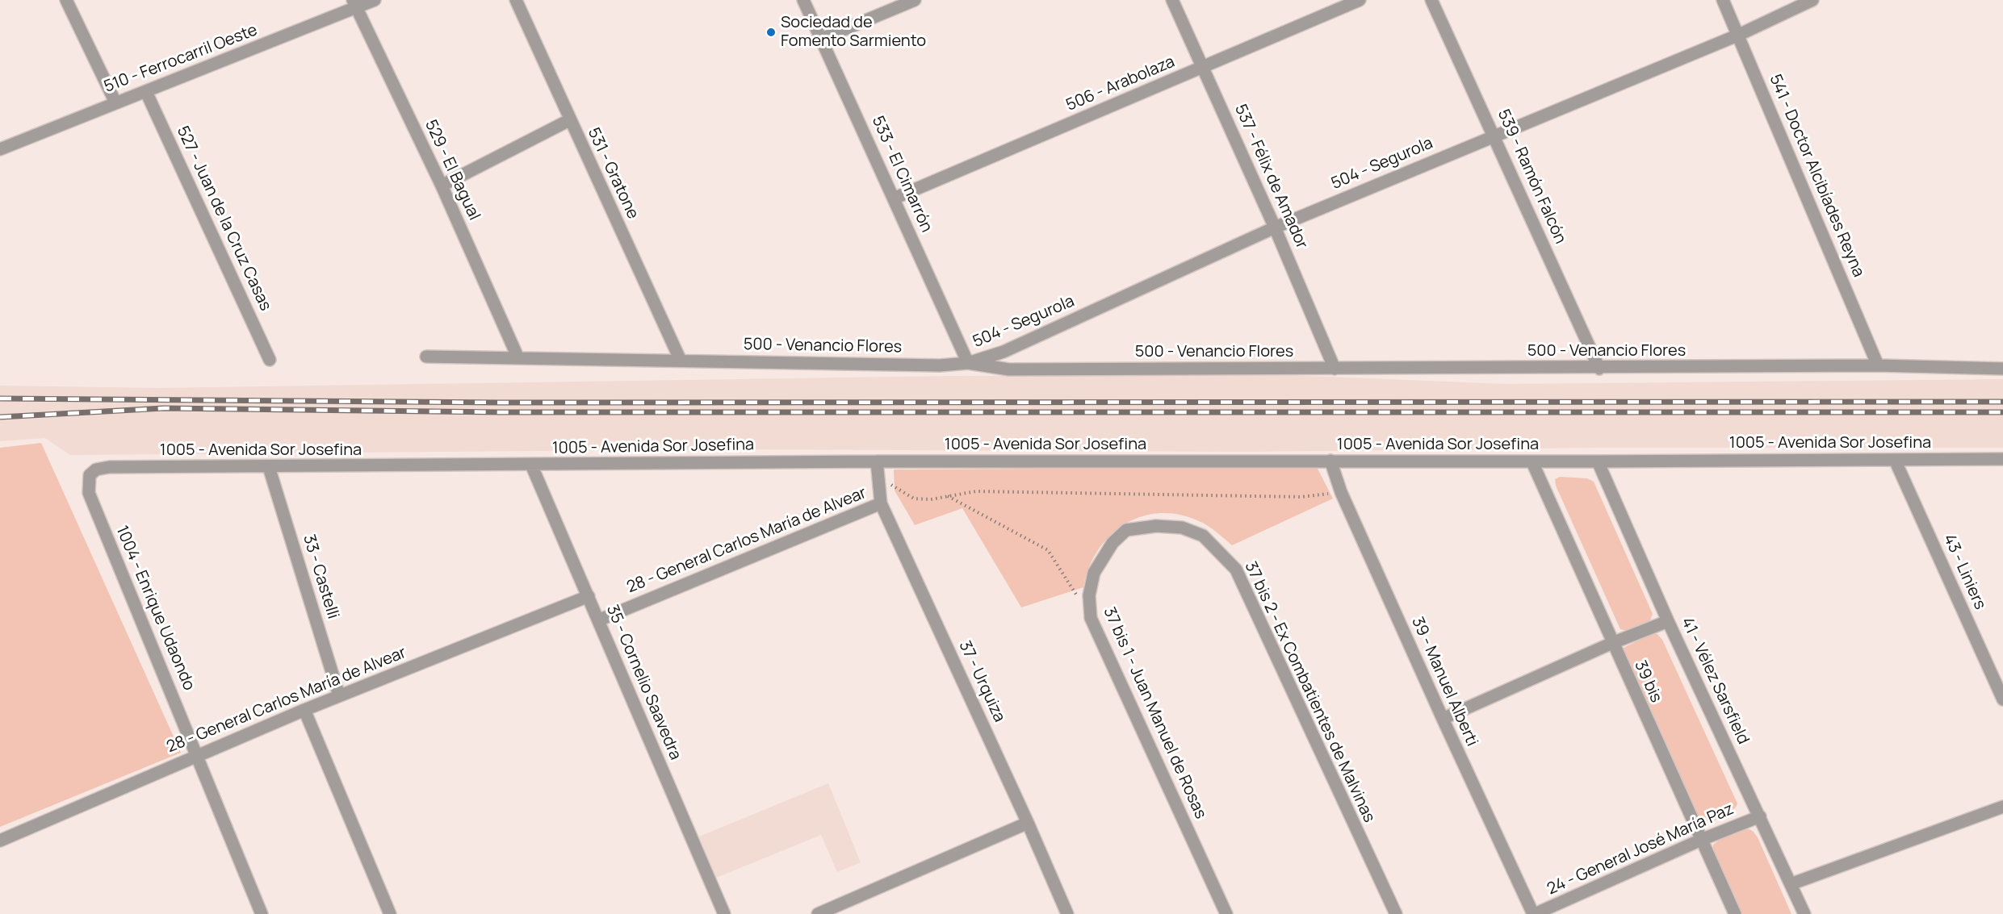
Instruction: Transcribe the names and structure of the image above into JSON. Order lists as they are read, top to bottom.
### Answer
{
  "streets": {
    "street": [
      "510 - Ferrocarril Oeste",
      "506 - Arabolaza",
      "504 - Segurola",
      "529 - El Bagual",
      "531 - Gratone",
      "533 - El Cimarrón",
      "541 - Doctor Alcibíades Reyna",
      "537 - Félix de Amador",
      "539 - Ramón Falcón",
      "527 - Juan de la Cruz Casas",
      "500 - Venancio Flores",
      "1005 - Avenida Sor Josefina",
      "28 - General Carlos María de Alvear",
      "43 - Liniers",
      "33 - Castelli",
      "1004 - Enrique Udaondo",
      "41 - Vélez Sarsfield",
      "37 - Urquiza",
      "39 - Manuel Alberti",
      "39 bis",
      "35 - Cornelio Saavedra",
      "37 bis 2 - Ex Combatientes de Malvinas",
      "37 bis 1 - Juan Manuel de Rosas",
      "24 - General José María Paz"
    ]
  },
  "crossings": [
    ["510 - Ferrocarril Oeste", "529 - El Bagual"],
    ["510 - Ferrocarril Oeste", "527 - Juan de la Cruz Casas"],
    ["506 - Arabolaza", "533 - El Cimarrón"],
    ["506 - Arabolaza", "537 - Félix de Amador"],
    ["504 - Segurola", "533 - El Cimarrón"],
    ["504 - Segurola", "541 - Doctor Alcibíades Reyna"],
    ["504 - Segurola", "537 - Félix de Amador"],
    ["504 - Segurola", "539 - Ramón Falcón"],
    ["504 - Segurola", "500 - Venancio Flores"],
    ["529 - El Bagual", "500 - Venancio Flores"],
    ["531 - Gratone", "500 - Venancio Flores"],
    ["533 - El Cimarrón", "500 - Venancio Flores"],
    ["541 - Doctor Alcibíades Reyna", "500 - Venancio Flores"],
    ["537 - Félix de Amador", "500 - Venancio Flores"],
    ["539 - Ramón Falcón", "500 - Venancio Flores"],
    ["1005 - Avenida Sor Josefina", "43 - Liniers"],
    ["1005 - Avenida Sor Josefina", "33 - Castelli"],
    ["1005 - Avenida Sor Josefina", "1004 - Enrique Udaondo"],
    ["1005 - Avenida Sor Josefina", "41 - Vélez Sarsfield"],
    ["1005 - Avenida Sor Josefina", "37 - Urquiza"],
    ["1005 - Avenida Sor Josefina", "39 - Manuel Alberti"],
    ["1005 - Avenida Sor Josefina", "39 bis"],
    ["1005 - Avenida Sor Josefina", "35 - Cornelio Saavedra"],
    ["28 - General Carlos María de Alvear", "33 - Castelli"],
    ["28 - General Carlos María de Alvear", "1004 - Enrique Udaondo"],
    ["28 - General Carlos María de Alvear", "37 - Urquiza"],
    ["28 - General Carlos María de Alvear", "35 - Cornelio Saavedra"],
    ["41 - Vélez Sarsfield", "24 - General José María Paz"],
    ["39 - Manuel Alberti", "24 - General José María Paz"],
    ["39 bis", "24 - General José María Paz"],
    ["37 bis 2 - Ex Combatientes de Malvinas", "37 bis 1 - Juan Manuel de Rosas"]
  ],
  "places": ["Sociedad de Fomento Sarmiento"]
}
